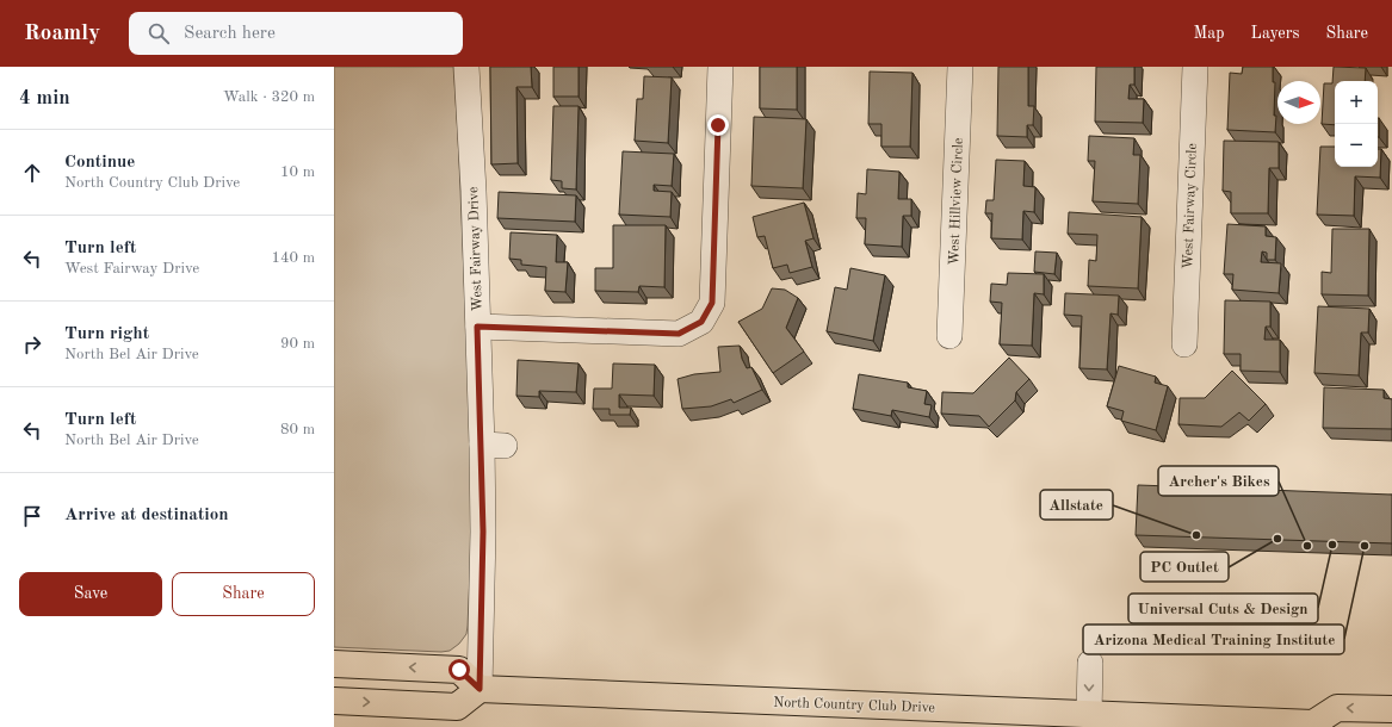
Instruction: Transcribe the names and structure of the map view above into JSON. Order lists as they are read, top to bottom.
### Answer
{
  "streets": {
    "main road": ["North Country Club Drive"],
    "street": ["West Hillview Circle", "West Fairway Circle", "West Fairway Drive"]
  },
  "crossings": [
    ["West Fairway Drive", "North Country Club Drive"]
  ],
  "places": [
    "Allstate",
    "PC Outlet",
    "Universal Cuts & Design",
    "Archer's Bikes",
    "Arizona Medical Training Institute"
  ],
  "north": "right",
  "page": {
    "header": "Roamly",
    "search": "Search here",
    "nav": ["Map", "Layers", "Share"],
    "heading": ["4 min", "Walk · 320 m"],
    "map_buttons": ["+", "−"],
    "list": [
      ["Continue", "North Country Club Drive", "10 m"],
      ["Turn left", "West Fairway Drive", "140 m"],
      ["Turn right", "North Bel Air Drive", "90 m"],
      ["Turn left", "North Bel Air Drive", "80 m"],
      "Arrive at destination"
    ],
    "buttons": ["Save", "Share"]
  }
}
